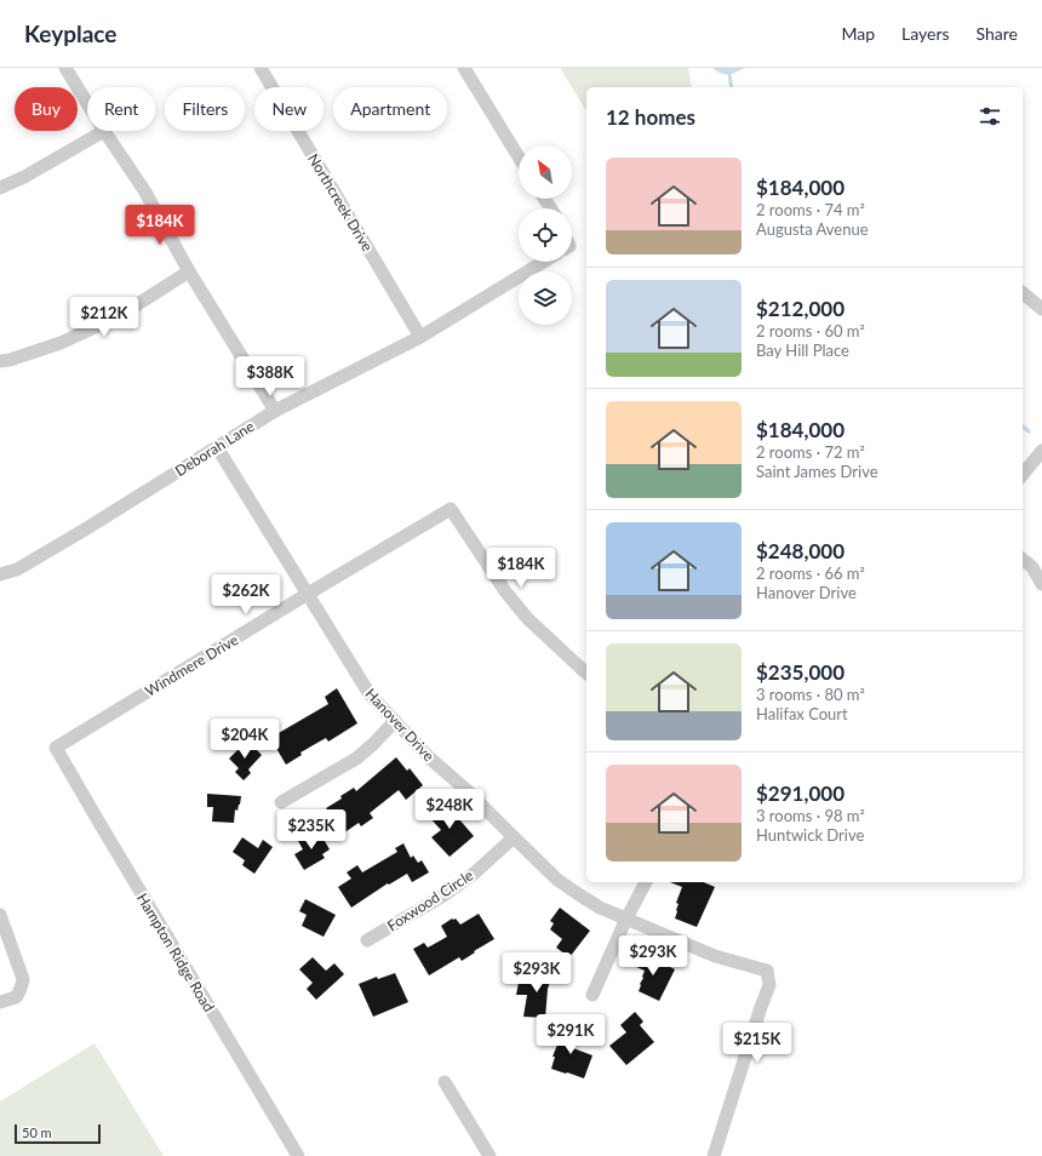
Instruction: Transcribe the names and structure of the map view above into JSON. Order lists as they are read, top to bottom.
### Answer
{
  "streets": {
    "street": [
      "Northcreek Drive",
      "Deborah Lane",
      "Windmere Drive",
      "Hanover Drive",
      "Foxwood Circle",
      "Hampton Ridge Road"
    ]
  },
  "crossings": [
    ["Northcreek Drive", "Deborah Lane"],
    ["Deborah Lane", "Hanover Drive"],
    ["Windmere Drive", "Hanover Drive"],
    ["Windmere Drive", "Hampton Ridge Road"],
    ["Hanover Drive", "Foxwood Circle"]
  ],
  "scale_bar": "50 m",
  "north": "top left",
  "page": {
    "header": "Keyplace",
    "nav": ["Map", "Layers", "Share"],
    "chip": [
      "Buy",
      "Rent",
      "Filters",
      "New",
      "Apartment"
    ],
    "heading": "12 homes",
    "list": [
      {
        "name": "$184,000",
        "note": "2 rooms · 74 m² · Augusta Avenue"
      },
      {
        "name": "$212,000",
        "note": "2 rooms · 60 m² · Bay Hill Place"
      },
      {
        "name": "$184,000",
        "note": "2 rooms · 72 m² · Saint James Drive"
      },
      {
        "name": "$248,000",
        "note": "2 rooms · 66 m² · Hanover Drive"
      },
      {
        "name": "$235,000",
        "note": "3 rooms · 80 m² · Halifax Court"
      },
      {
        "name": "$291,000",
        "note": "3 rooms · 98 m² · Huntwick Drive"
      }
    ],
    "price": [
      "$184K",
      "$212K",
      "$388K",
      "$184K",
      "$262K",
      "$204K",
      "$248K",
      "$235K",
      "$293K",
      "$293K",
      "$291K",
      "$215K"
    ],
    "scale": "50 m"
  }
}
